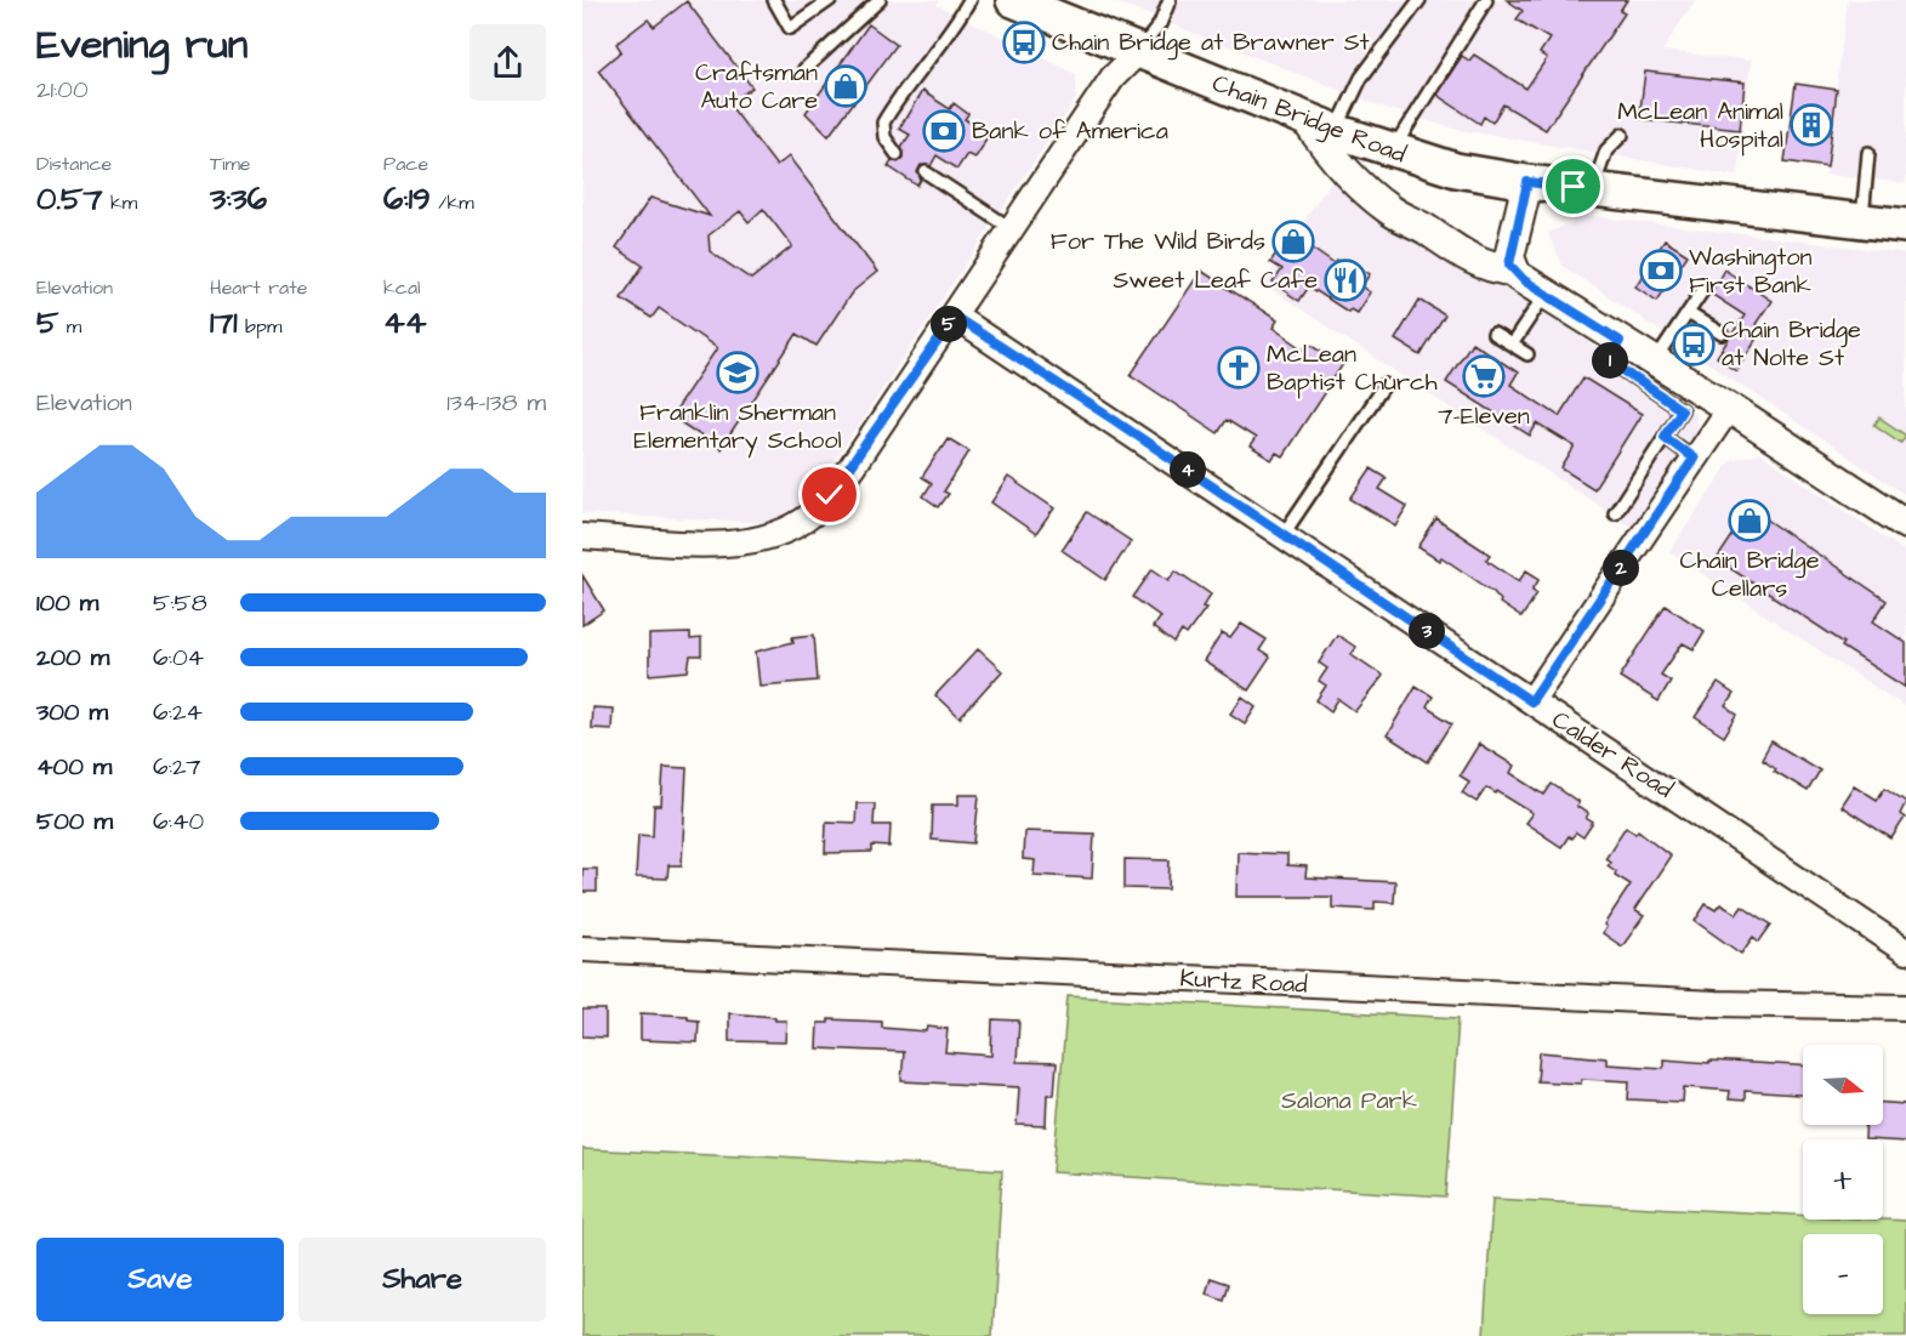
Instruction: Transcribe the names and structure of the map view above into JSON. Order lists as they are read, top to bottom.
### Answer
{
  "streets": {
    "main road": ["Chain Bridge Road"],
    "street": ["Calder Road", "Kurtz Road"]
  },
  "parks": ["Salona Park"],
  "places": {
    "bus stop": ["Chain Bridge at Brawner St", "Chain Bridge at Nolte St"],
    "shop": ["Craftsman Auto Care", "For The Wild Birds", "Chain Bridge Cellars"],
    "building": ["McLean Animal Hospital"],
    "bank": ["Bank of America", "Washington First Bank"],
    "restaurant": ["Sweet Leaf Cafe"],
    "church": ["McLean Baptist Church"],
    "school or university": ["Franklin Sherman Elementary School"],
    "supermarket": ["7-Eleven"]
  },
  "north": "right",
  "page": {
    "heading": ["Evening run", "21:00"],
    "stats": [
      ["Distance", "0.57 km"],
      ["Time", "3:36"],
      ["Pace", "6:19 /km"],
      ["Elevation", "5 m"],
      ["Heart rate", "171 bpm"],
      ["kcal", "44"]
    ],
    "pins": [
      "5",
      "1",
      "4",
      "2",
      "3"
    ],
    "chart": ["Elevation", "134–138 m"],
    "list": [
      {
        "name": "100 m",
        "note": "5:58"
      },
      {
        "name": "200 m",
        "note": "6:04"
      },
      {
        "name": "300 m",
        "note": "6:24"
      },
      {
        "name": "400 m",
        "note": "6:27"
      },
      {
        "name": "500 m",
        "note": "6:40"
      }
    ],
    "map_buttons": ["+", "−"],
    "buttons": ["Save", "Share"]
  }
}
